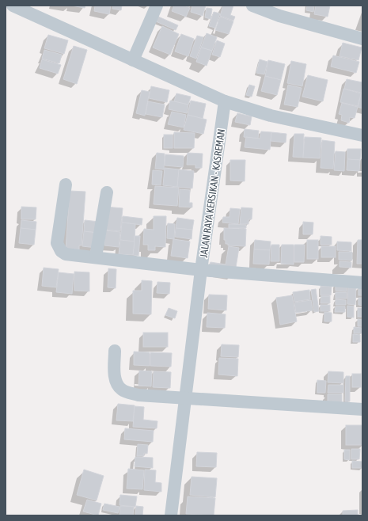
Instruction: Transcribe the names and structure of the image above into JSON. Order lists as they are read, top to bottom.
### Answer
{
  "streets": {
    "street": ["JALAN RAYA KERSIKAN - KASREMAN"]
  }
}
